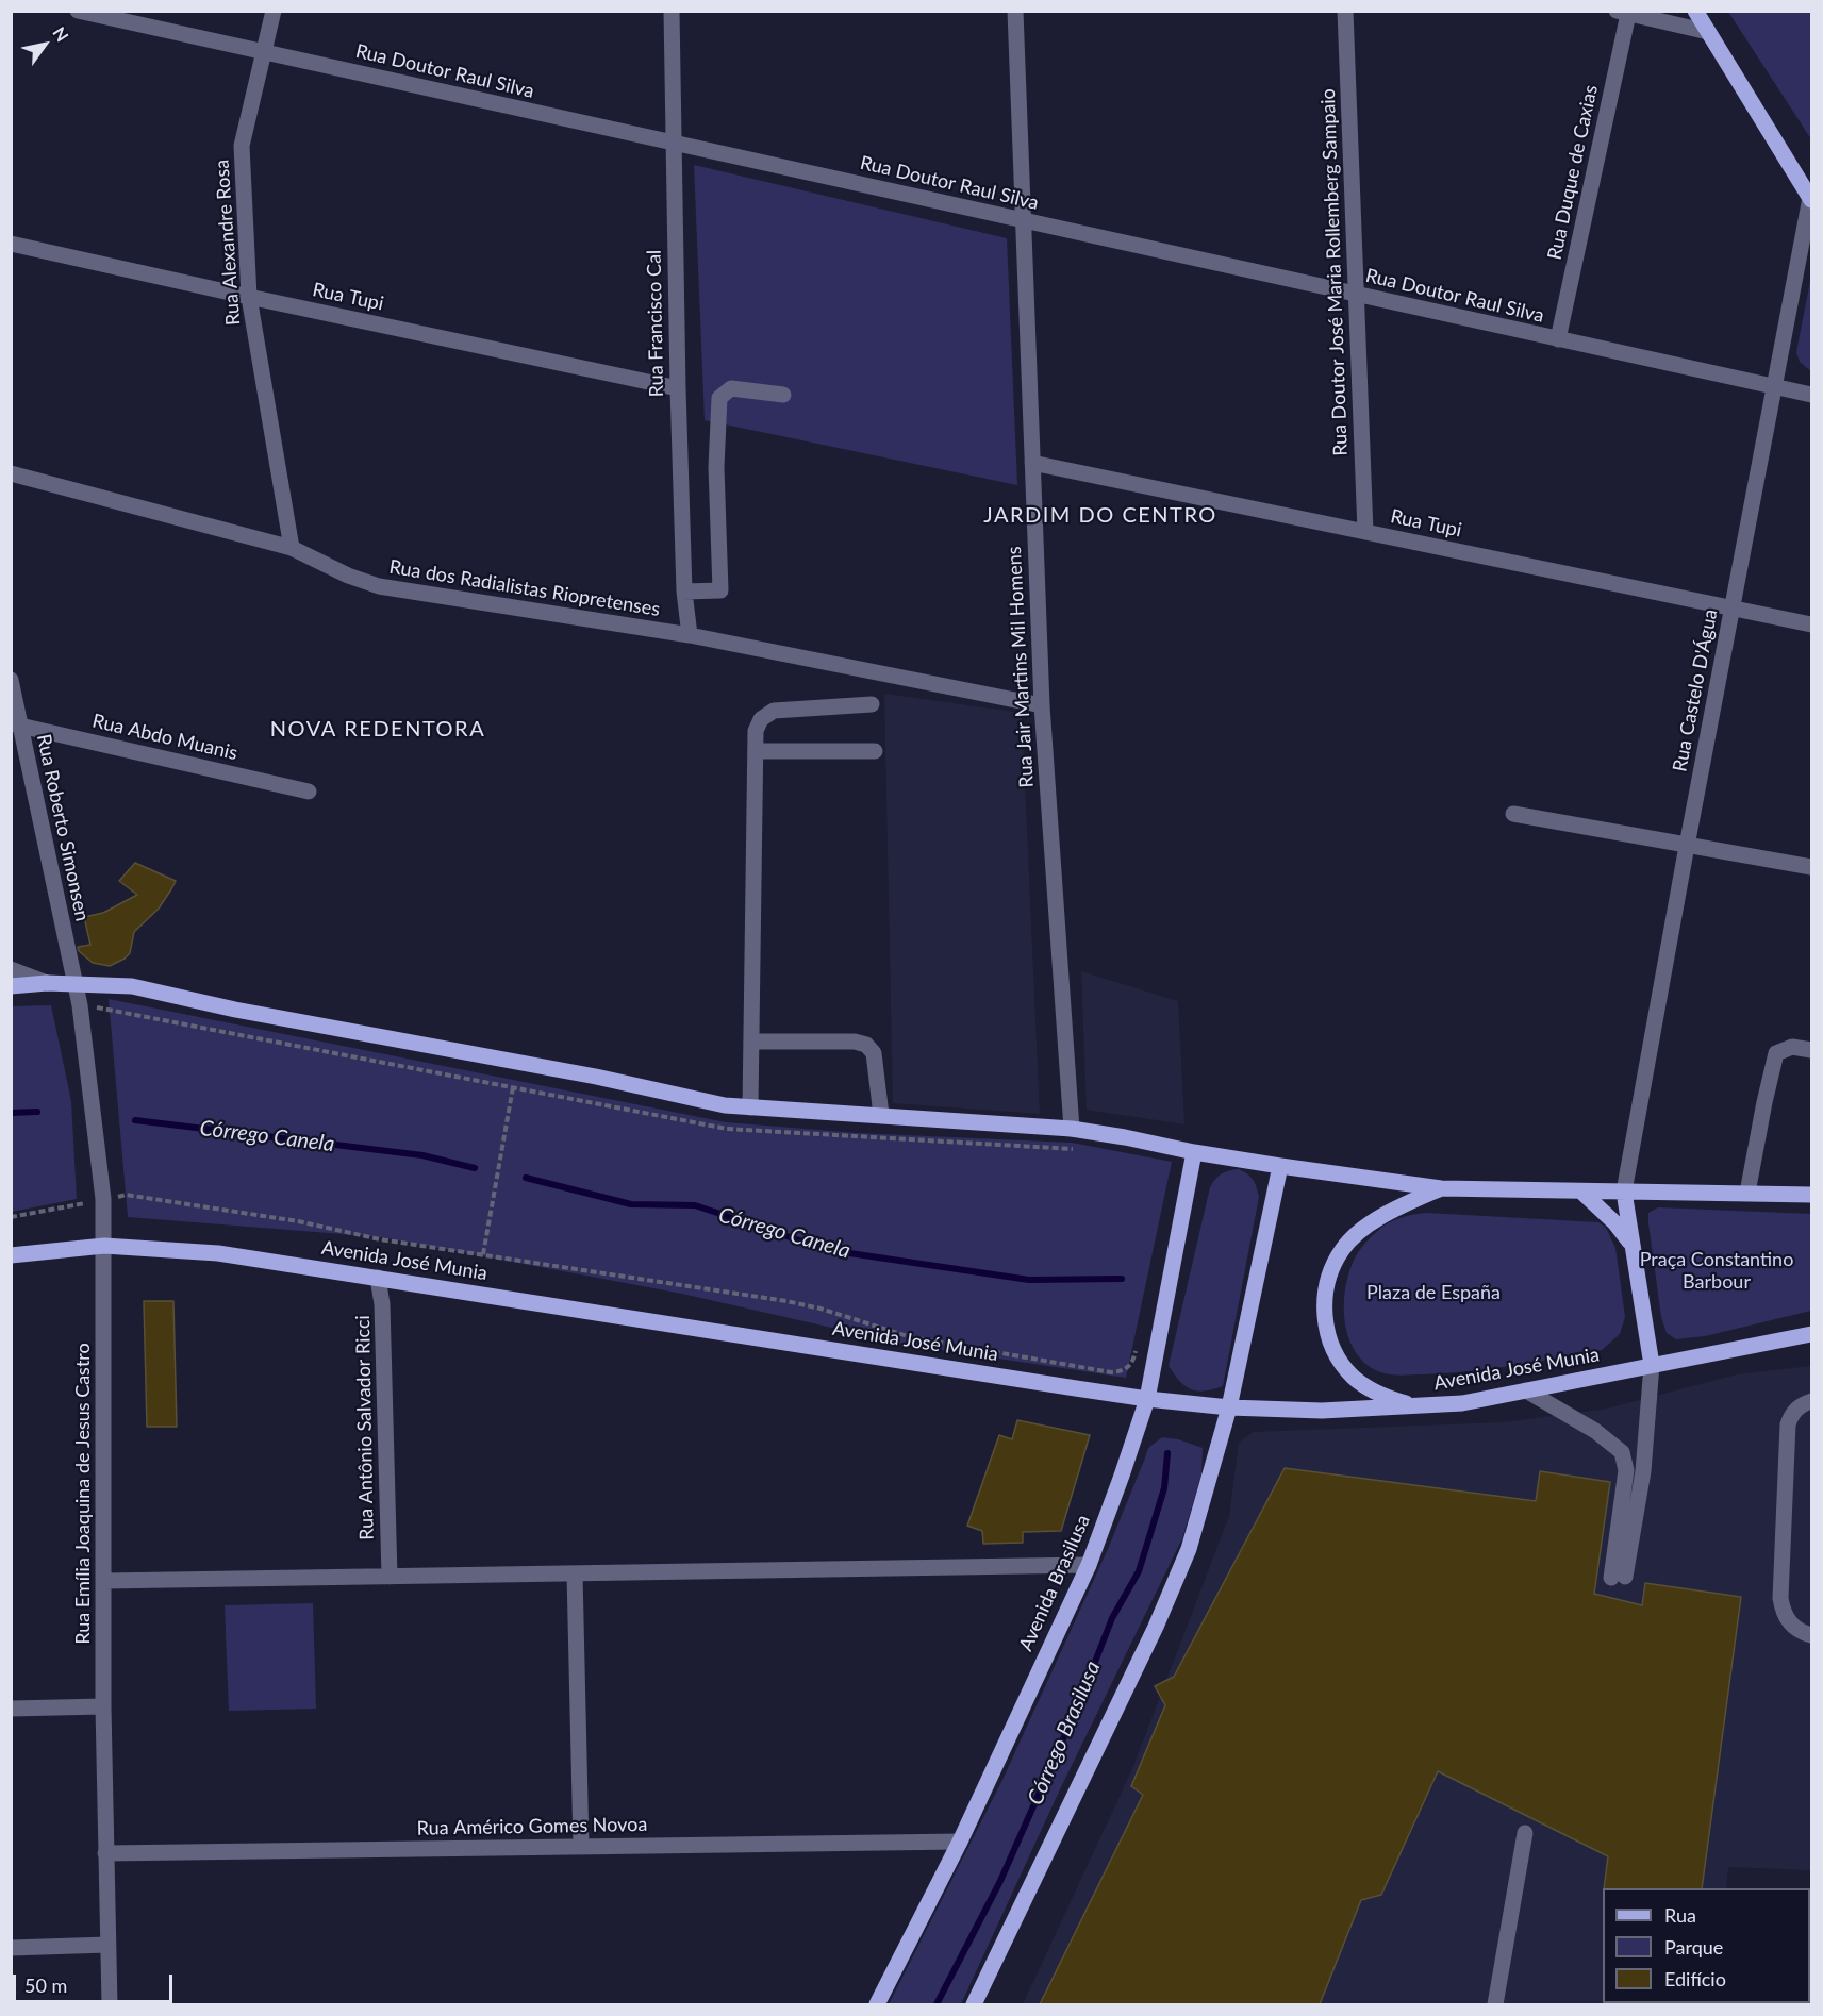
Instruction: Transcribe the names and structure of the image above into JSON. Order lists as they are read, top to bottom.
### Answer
{
  "streets": {
    "main road": ["Avenida José Munia", "Avenida Brasilusa"],
    "street": [
      "Rua Doutor Raul Silva",
      "Rua Duque de Caxias",
      "Rua Alexandre Rosa",
      "Rua Doutor José Maria Rollemberg Sampaio",
      "Rua Tupi",
      "Rua Francisco Cal",
      "Rua dos Radialistas Riopretenses",
      "Rua Jair Martins Mil Homens",
      "Rua Castelo D'Água",
      "Rua Abdo Muanis",
      "Rua Roberto Simonsen",
      "Rua Antônio Salvador Ricci",
      "Rua Emília Joaquina de Jesus Castro",
      "Rua Américo Gomes Novoa"
    ]
  },
  "crossings": [
    ["Rua Doutor Raul Silva", "Rua Duque de Caxias"],
    ["Rua Doutor Raul Silva", "Rua Alexandre Rosa"],
    ["Rua Doutor Raul Silva", "Rua Doutor José Maria Rollemberg Sampaio"],
    ["Rua Doutor Raul Silva", "Rua Francisco Cal"],
    ["Rua Doutor Raul Silva", "Rua Jair Martins Mil Homens"],
    ["Rua Doutor Raul Silva", "Rua Castelo D'Água"],
    ["Rua Alexandre Rosa", "Rua Tupi"],
    ["Rua Alexandre Rosa", "Rua dos Radialistas Riopretenses"],
    ["Rua Doutor José Maria Rollemberg Sampaio", "Rua Tupi"],
    ["Rua Tupi", "Rua Francisco Cal"],
    ["Rua Tupi", "Rua Jair Martins Mil Homens"],
    ["Rua Tupi", "Rua Castelo D'Água"],
    ["Rua Francisco Cal", "Rua dos Radialistas Riopretenses"],
    ["Rua dos Radialistas Riopretenses", "Rua Jair Martins Mil Homens"],
    ["Rua Abdo Muanis", "Rua Roberto Simonsen"],
    ["Rua Roberto Simonsen", "Rua Emília Joaquina de Jesus Castro"],
    ["Avenida José Munia", "Rua Antônio Salvador Ricci"],
    ["Avenida José Munia", "Rua Emília Joaquina de Jesus Castro"],
    ["Avenida José Munia", "Avenida Brasilusa"],
    ["Rua Emília Joaquina de Jesus Castro", "Rua Américo Gomes Novoa"],
    ["Avenida Brasilusa", "Rua Américo Gomes Novoa"]
  ],
  "districts": ["JARDIM DO CENTRO", "NOVA REDENTORA"],
  "water": ["Córrego Canela", "Córrego Brasilusa"],
  "parks": ["Praça Constantino Barbour", "Plaza de España"],
  "legend": ["Rua", "Parque", "Edifício"],
  "scale_bar": "50 m",
  "north": "top right"
}
